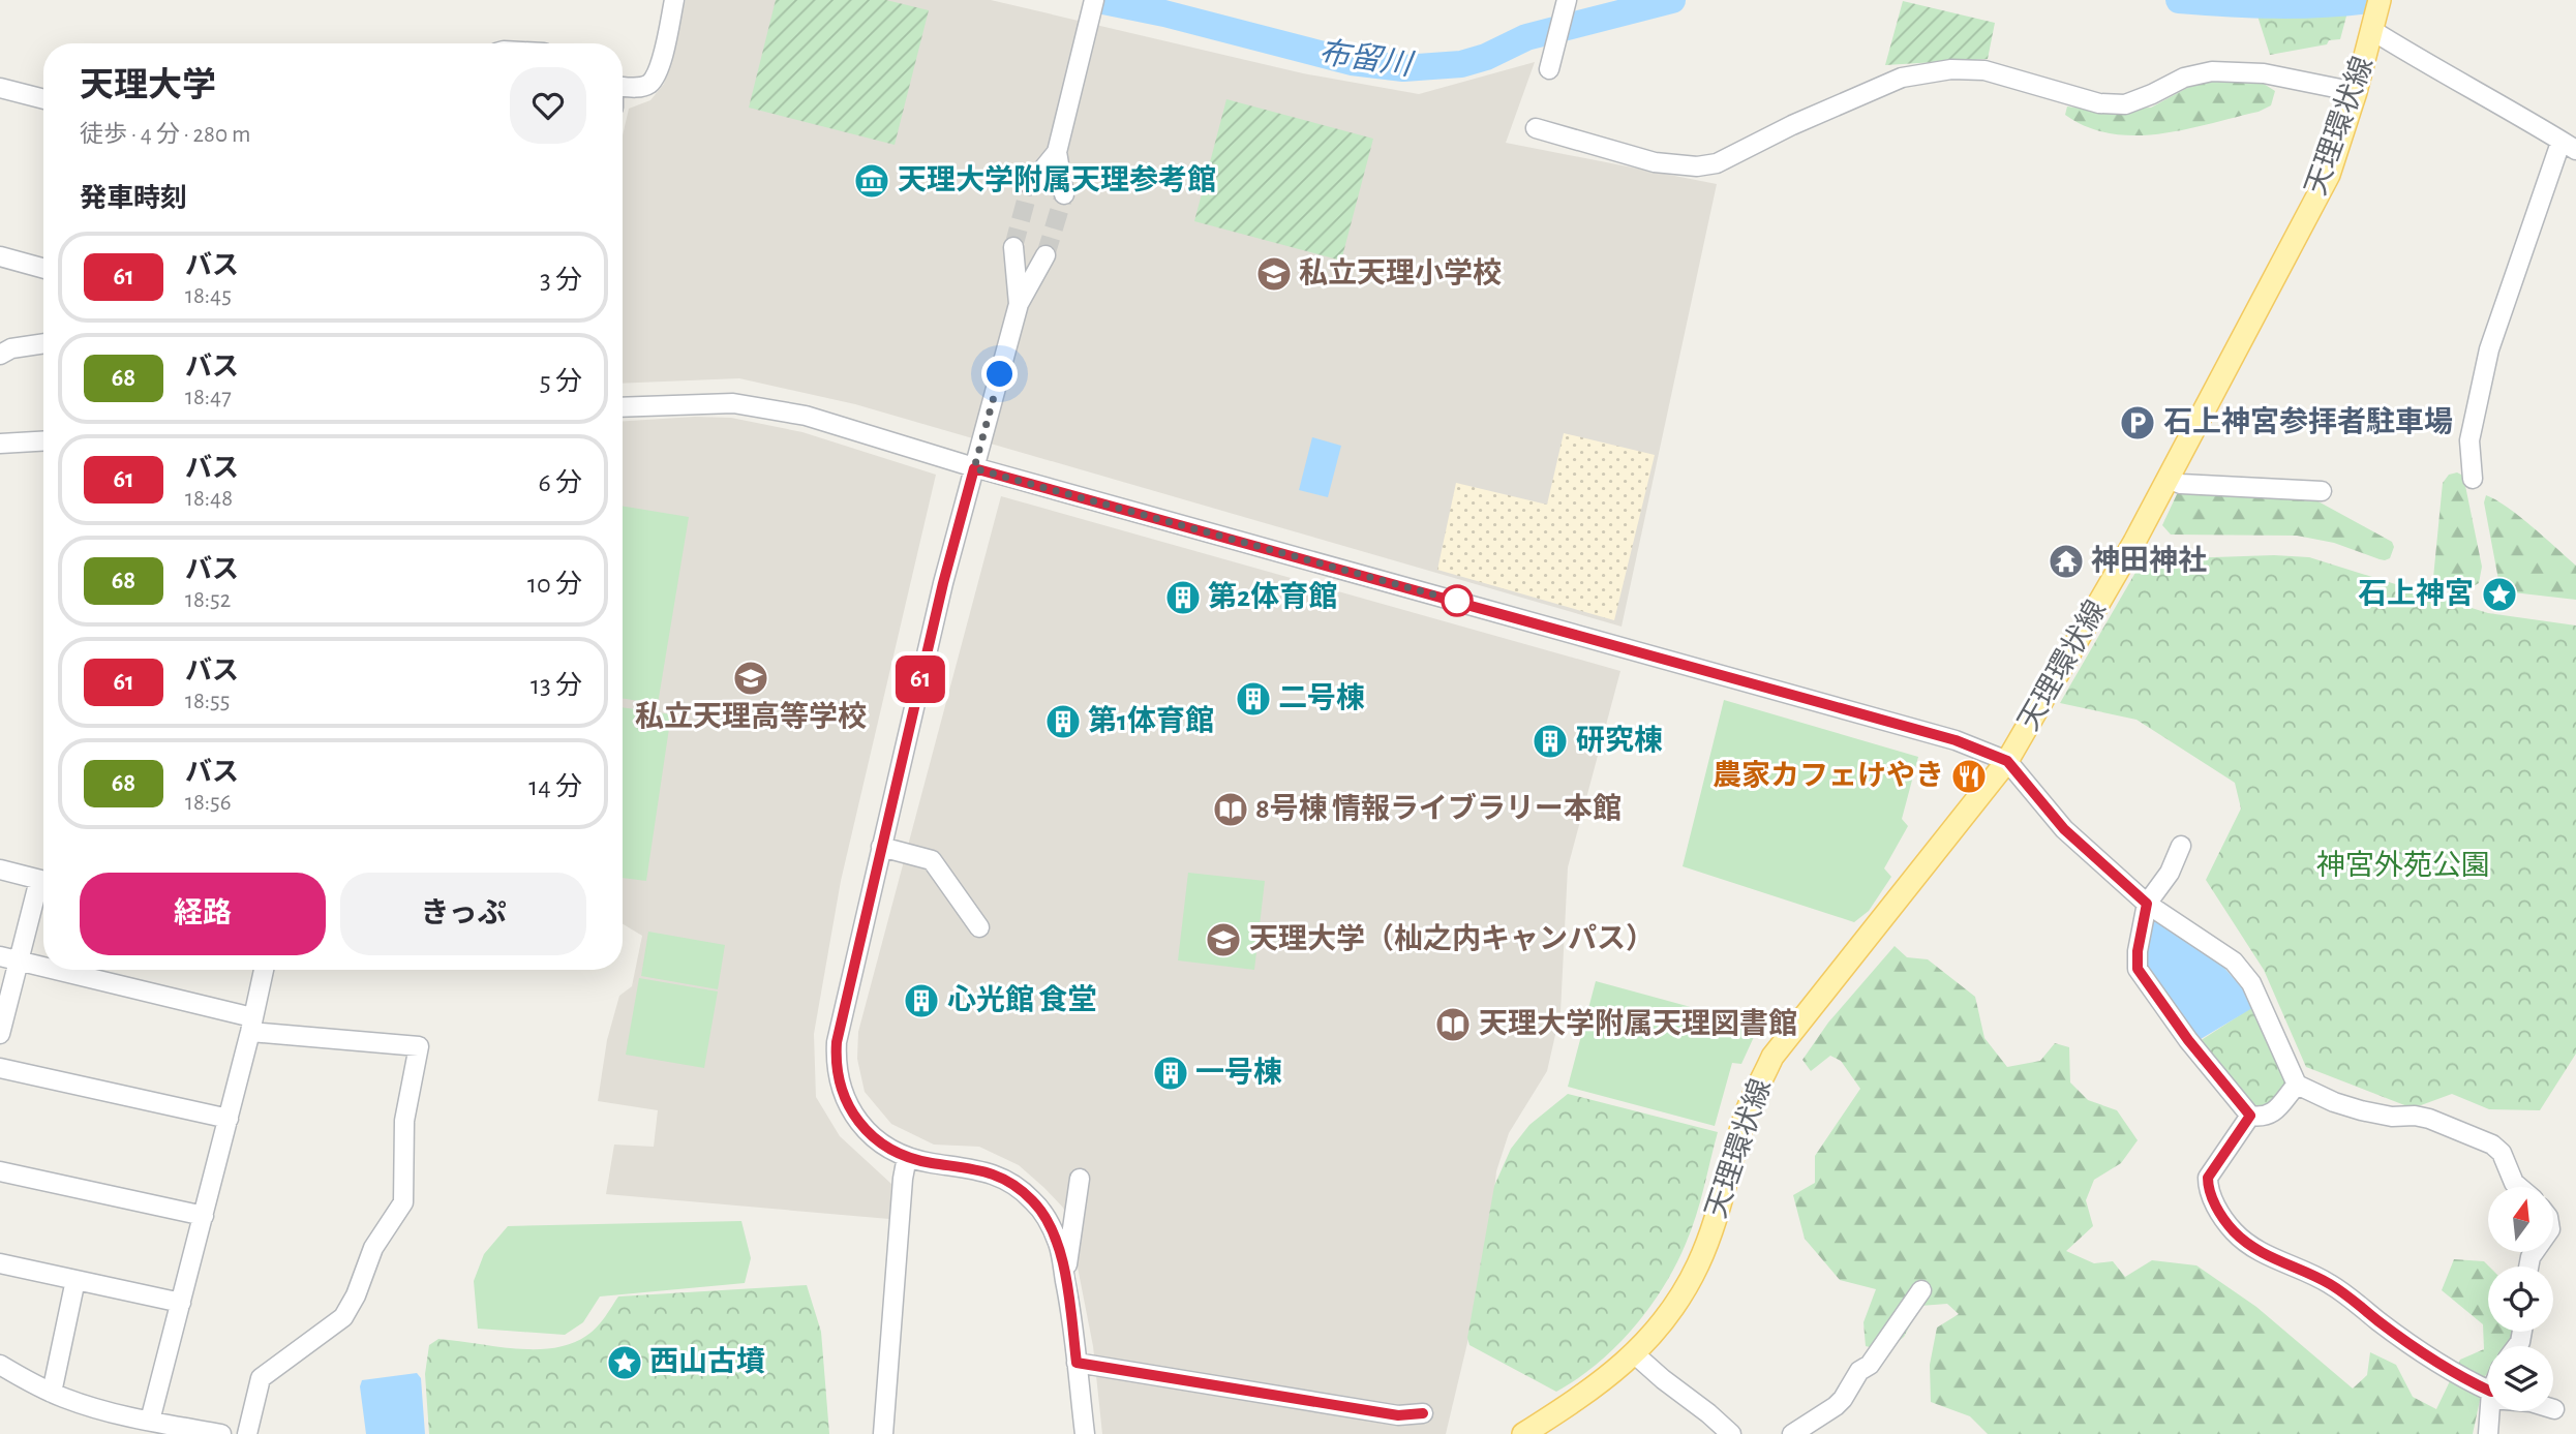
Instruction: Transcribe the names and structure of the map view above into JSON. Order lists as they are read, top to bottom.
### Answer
{
  "streets": {
    "main road": ["天理環状線"]
  },
  "water": ["布留川"],
  "parks": ["神宮外苑公園"],
  "places": {
    "museum": ["天理大学附属天理参考館"],
    "school or university": ["私立天理小学校", "私立天理高等学校", "天理大学（杣之内キャンパス）"],
    "parking": ["石上神宮参拝者駐車場"],
    "temple": ["神田神社"],
    "place": ["石上神宮", "西山古墳"],
    "building": [
      "第2体育館",
      "二号棟",
      "第1体育館",
      "研究棟",
      "心光館 食堂",
      "一号棟"
    ],
    "restaurant": ["農家カフェけやき"],
    "library": ["8号棟 情報ライブラリー本館", "天理大学附属天理図書館"]
  },
  "lines": ["bus line 61"],
  "north": "top",
  "page": {
    "on_map": "61",
    "heading": [
      ["天理大学", "徒歩 · 4 分 · 280 m"],
      "発車時刻"
    ],
    "list": [
      {
        "mark": "61",
        "name": "バス",
        "note": "18:45",
        "value": "3 分"
      },
      {
        "mark": "68",
        "name": "バス",
        "note": "18:47",
        "value": "5 分"
      },
      {
        "mark": "61",
        "name": "バス",
        "note": "18:48",
        "value": "6 分"
      },
      {
        "mark": "68",
        "name": "バス",
        "note": "18:52",
        "value": "10 分"
      },
      {
        "mark": "61",
        "name": "バス",
        "note": "18:55",
        "value": "13 分"
      },
      {
        "mark": "68",
        "name": "バス",
        "note": "18:56",
        "value": "14 分"
      }
    ],
    "buttons": ["経路", "きっぷ"]
  }
}
